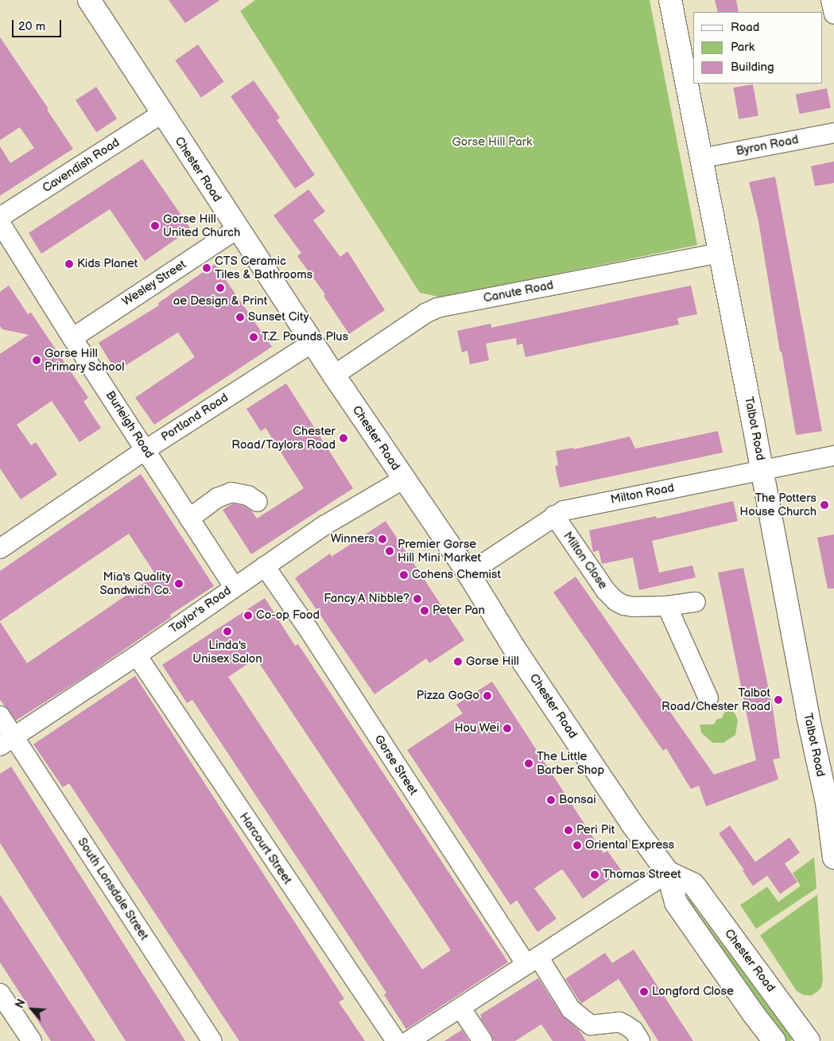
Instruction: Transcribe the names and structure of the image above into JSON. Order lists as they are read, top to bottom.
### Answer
{
  "streets": {
    "main road": ["Chester Road", "Talbot Road"],
    "street": [
      "Byron Road",
      "Cavendish Road",
      "Wesley Street",
      "Canute Road",
      "Portland Road",
      "Burleigh Road",
      "Milton Road",
      "Milton Close",
      "Taylor's Road",
      "Gorse Street",
      "Harcourt Street",
      "South Lonsdale Street"
    ]
  },
  "crossings": [
    ["Byron Road", "Talbot Road"],
    ["Cavendish Road", "Chester Road"],
    ["Chester Road", "Wesley Street"],
    ["Chester Road", "Canute Road"],
    ["Chester Road", "Portland Road"],
    ["Chester Road", "Milton Road"],
    ["Chester Road", "Taylor's Road"],
    ["Wesley Street", "Burleigh Road"],
    ["Canute Road", "Talbot Road"],
    ["Portland Road", "Burleigh Road"],
    ["Burleigh Road", "Taylor's Road"],
    ["Talbot Road", "Milton Road"],
    ["Milton Road", "Milton Close"],
    ["Taylor's Road", "Gorse Street"],
    ["Taylor's Road", "Harcourt Street"],
    ["Taylor's Road", "South Lonsdale Street"]
  ],
  "parks": ["Gorse Hill Park"],
  "places": [
    "Gorse Hill United Church",
    "Kids Planet",
    "CTS Ceramic Tiles & Bathrooms",
    "ae Design & Print",
    "Sunset City",
    "T.Z. Pounds Plus",
    "Gorse Hill Primary School",
    "Chester Road/Taylors Road",
    "The Potters House Church",
    "Winners",
    "Premier Gorse Hill Mini Market",
    "Cohens Chemist",
    "Mia's Quality Sandwich Co.",
    "Fancy A Nibble?",
    "Peter Pan",
    "Co-op Food",
    "Linda's Unisex Salon",
    "Gorse Hill",
    "Pizza GoGo",
    "Talbot Road/Chester Road",
    "Hou Wei",
    "The Little Barber Shop",
    "Bonsai",
    "Peri Pit",
    "Oriental Express",
    "Thomas Street",
    "Longford Close"
  ],
  "legend": ["Road", "Park", "Building"],
  "scale_bar": "20 m",
  "north": "top left"
}
